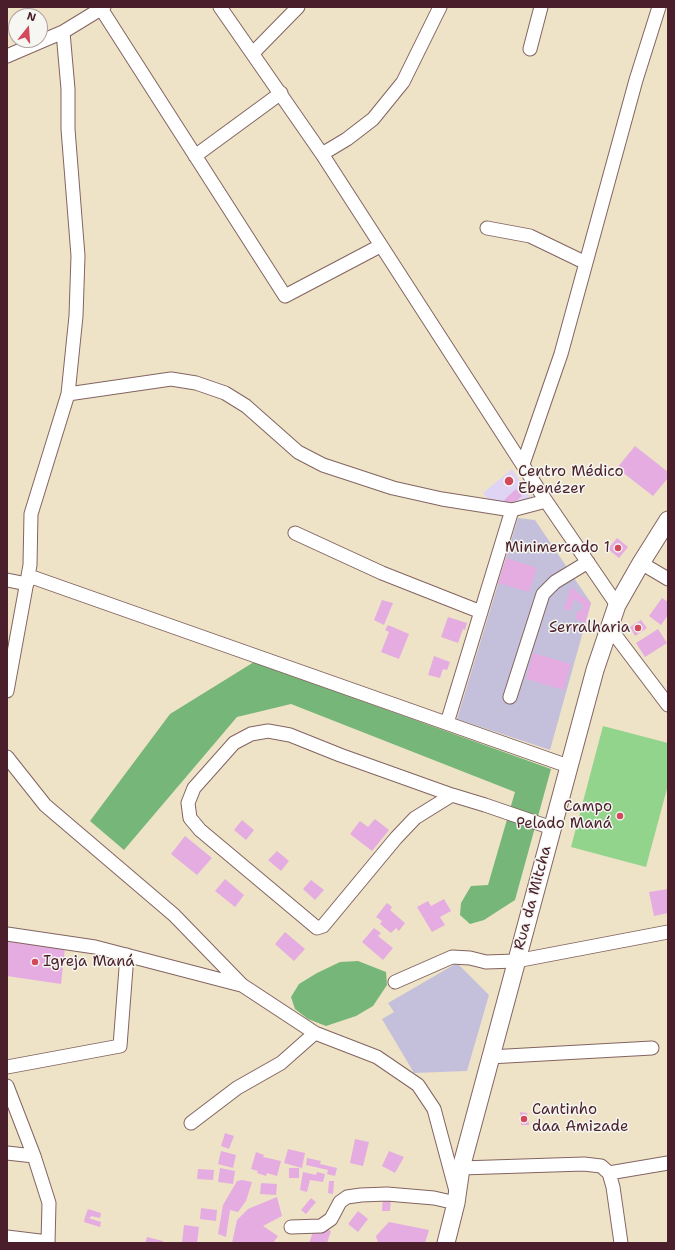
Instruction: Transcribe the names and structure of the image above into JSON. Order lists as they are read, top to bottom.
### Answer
{
  "streets": {
    "main road": ["Rua da Mitcha"]
  },
  "places": [
    "Centro Médico Ebenézer",
    "Minimercado 1",
    "Serralharia",
    "Campo Pelado Maná",
    "Igreja Maná",
    "Cantinho daa Amizade"
  ],
  "north": "top"
}
